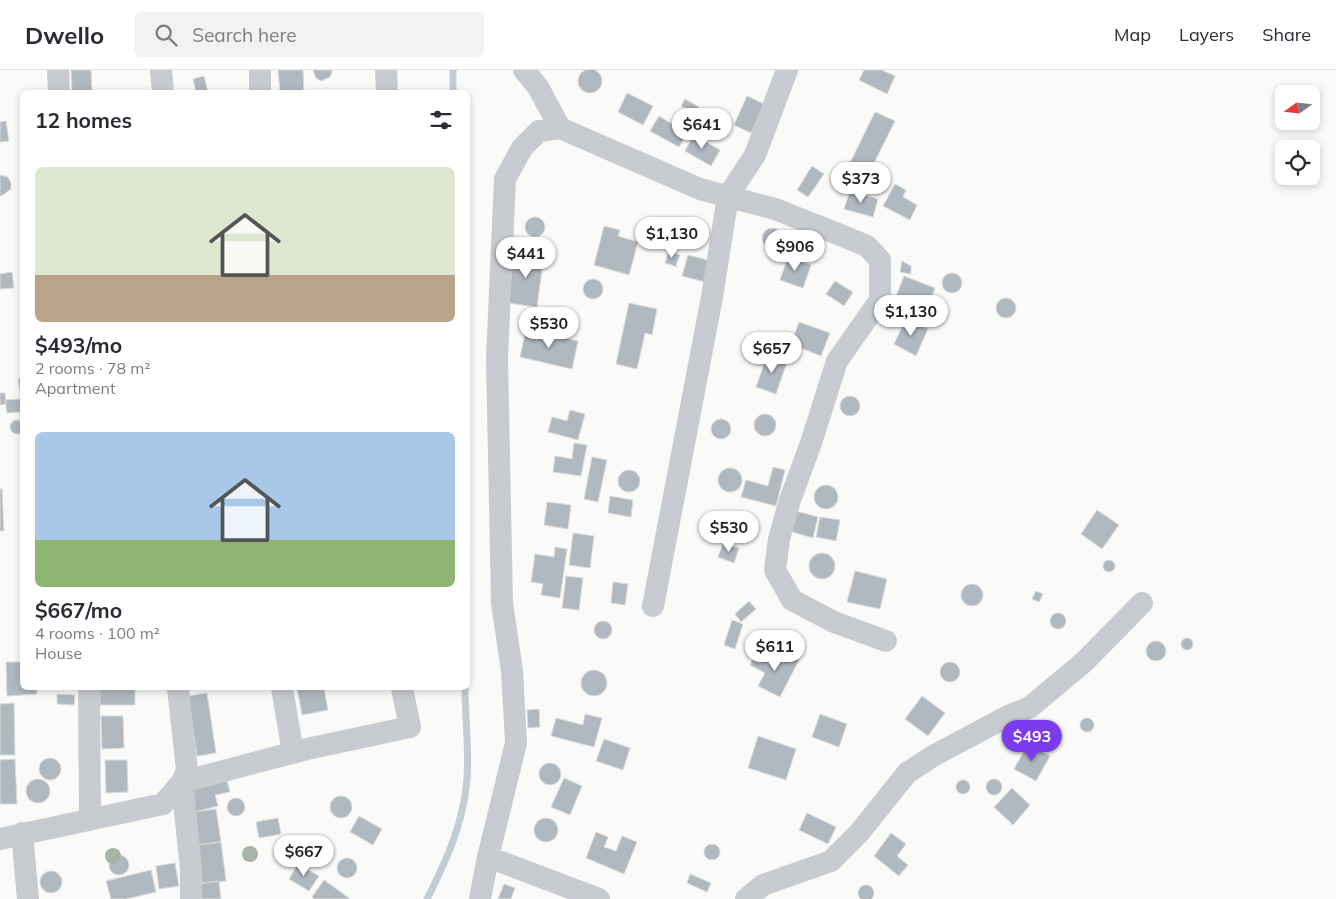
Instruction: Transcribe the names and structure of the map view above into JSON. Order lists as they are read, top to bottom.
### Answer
{
  "north": "left",
  "page": {
    "header": "Dwello",
    "search": "Search here",
    "nav": ["Map", "Layers", "Share"],
    "heading": "12 homes",
    "price": [
      "$641",
      "$373",
      "$1,130",
      "$906",
      "$441",
      "$1,130",
      "$530",
      "$657",
      "$530",
      "$611",
      "$493",
      "$667"
    ],
    "list": [
      {
        "name": "$493/mo",
        "note": "2 rooms · 78 m² · Apartment"
      },
      {
        "name": "$667/mo",
        "note": "4 rooms · 100 m² · House"
      }
    ]
  }
}
